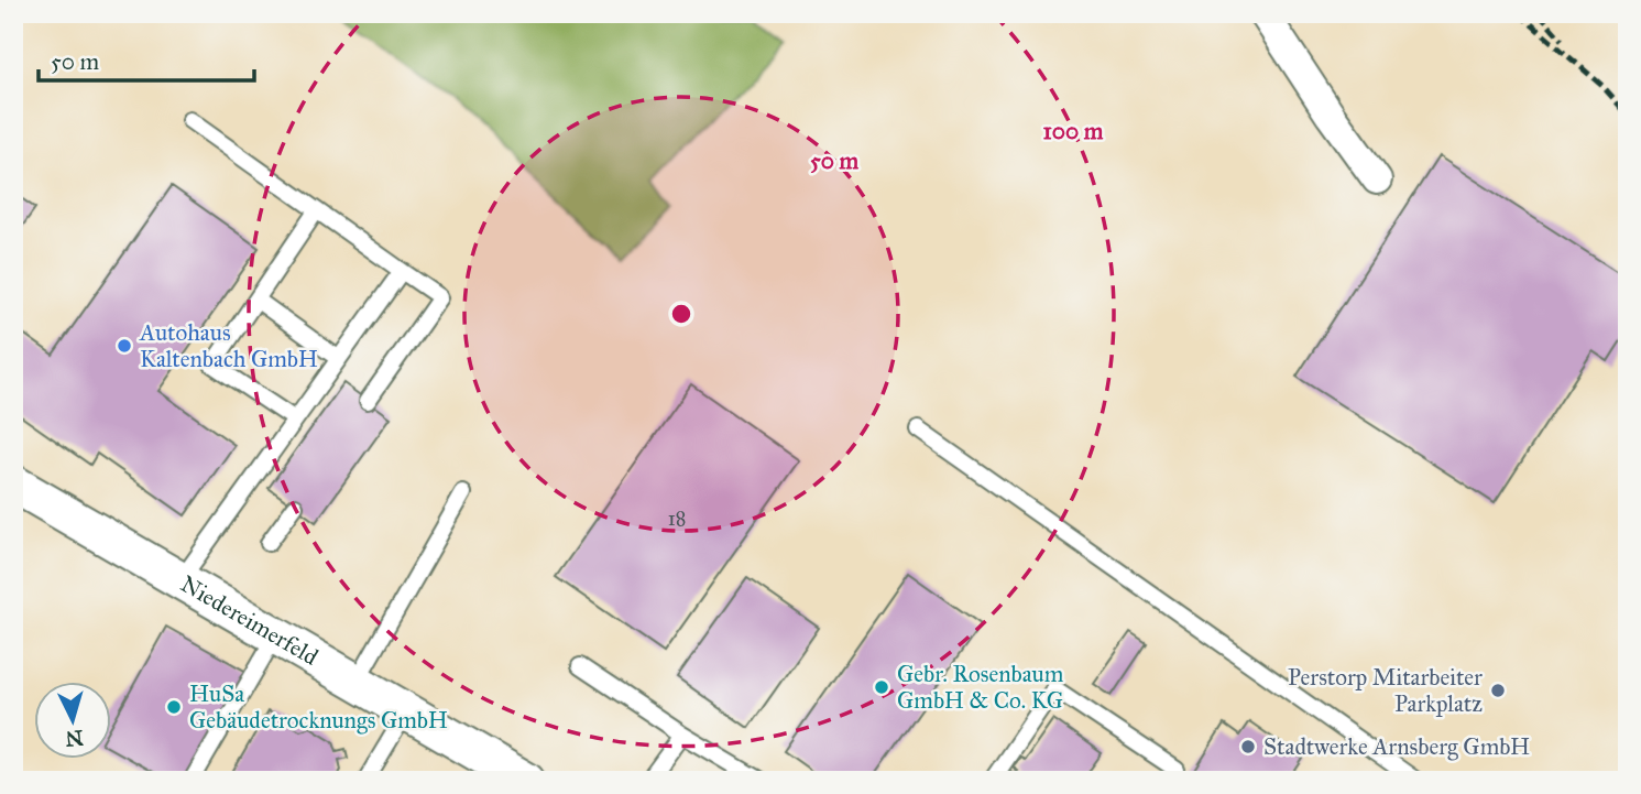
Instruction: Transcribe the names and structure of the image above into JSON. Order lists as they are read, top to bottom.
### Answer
{
  "streets": {
    "street": ["Niedereimerfeld"]
  },
  "places": [
    "Autohaus Kaltenbach GmbH",
    "Gebr. Rosenbaum GmbH & Co. KG",
    "Perstorp Mitarbeiter Parkplatz",
    "HuSa Gebäudetrocknungs GmbH",
    "Stadtwerke Arnsberg GmbH"
  ],
  "house_numbers": ["18"],
  "scale_bar": "50 m",
  "north": "bottom",
  "rings": ["100 m", "50 m"]
}
